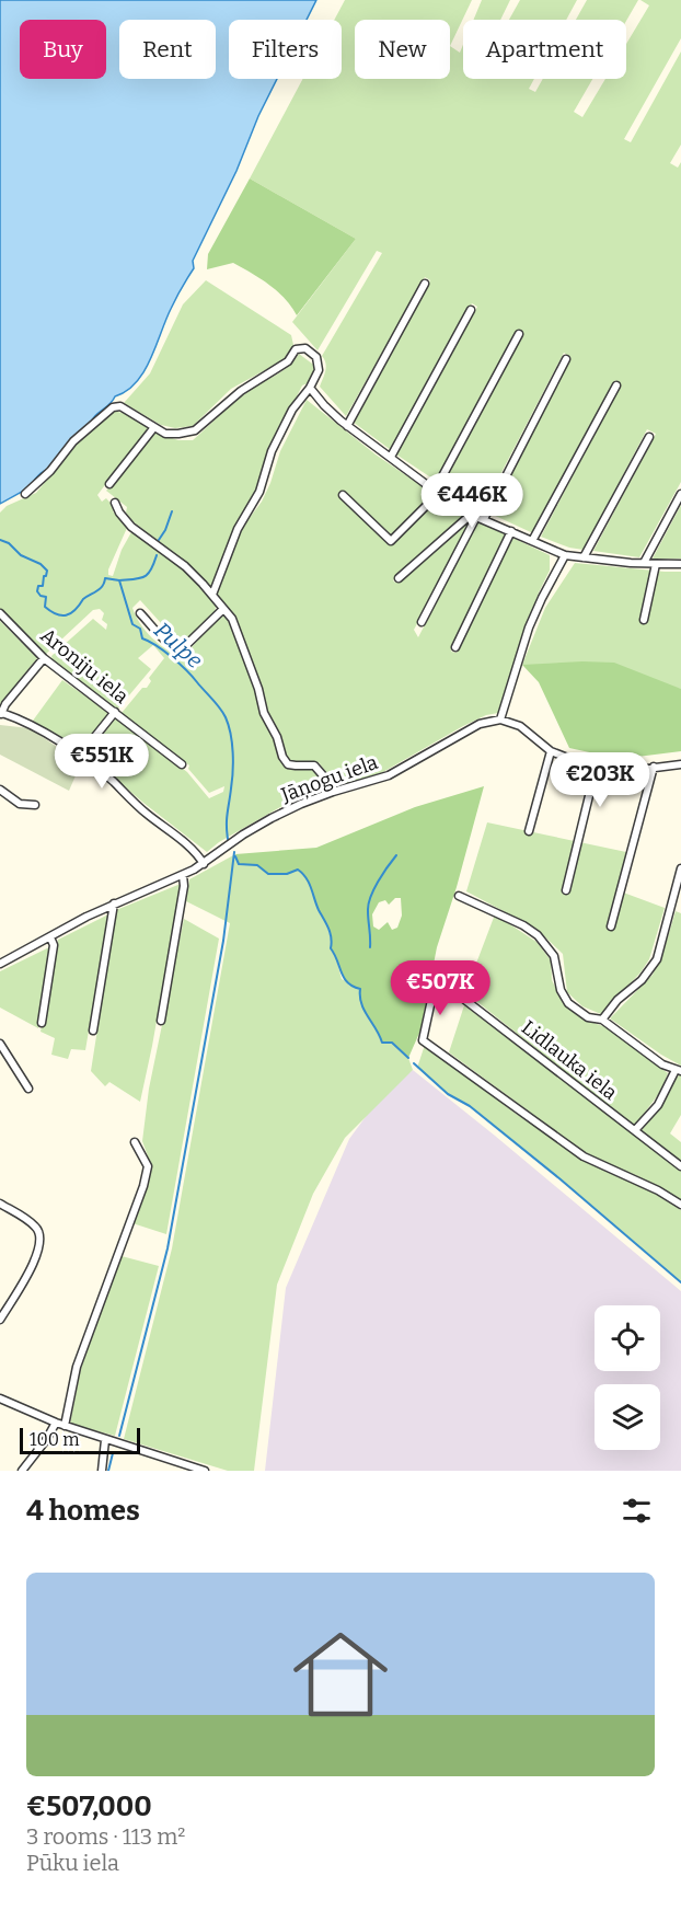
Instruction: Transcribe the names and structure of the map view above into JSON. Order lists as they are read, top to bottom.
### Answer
{
  "streets": {
    "street": ["Aroniju iela", "Jāņogu iela", "Lidlauka iela"]
  },
  "water": ["Pulpe"],
  "scale_bar": "100 m",
  "page": {
    "chip": [
      "Buy",
      "Rent",
      "Filters",
      "New",
      "Apartment"
    ],
    "price": [
      "€446K",
      "€551K",
      "€203K",
      "€507K"
    ],
    "scale": "100 m",
    "heading": "4 homes",
    "list": [
      {
        "name": "€507,000",
        "note": "3 rooms · 113 m² · Pūku iela"
      }
    ]
  }
}
